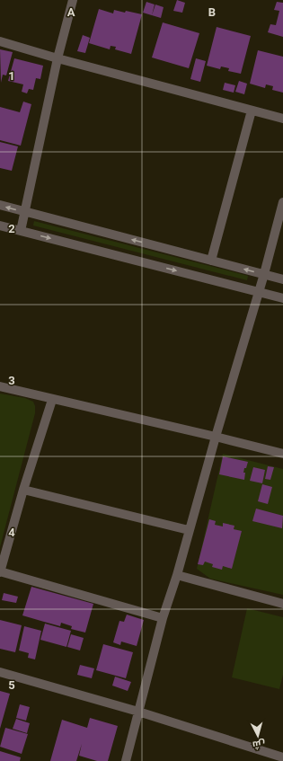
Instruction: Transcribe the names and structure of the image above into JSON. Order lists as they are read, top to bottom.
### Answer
{
  "north": "bottom",
  "grid": {
    "columns": ["A", "B"],
    "rows": [
      "1",
      "2",
      "3",
      "4",
      "5"
    ]
  }
}
